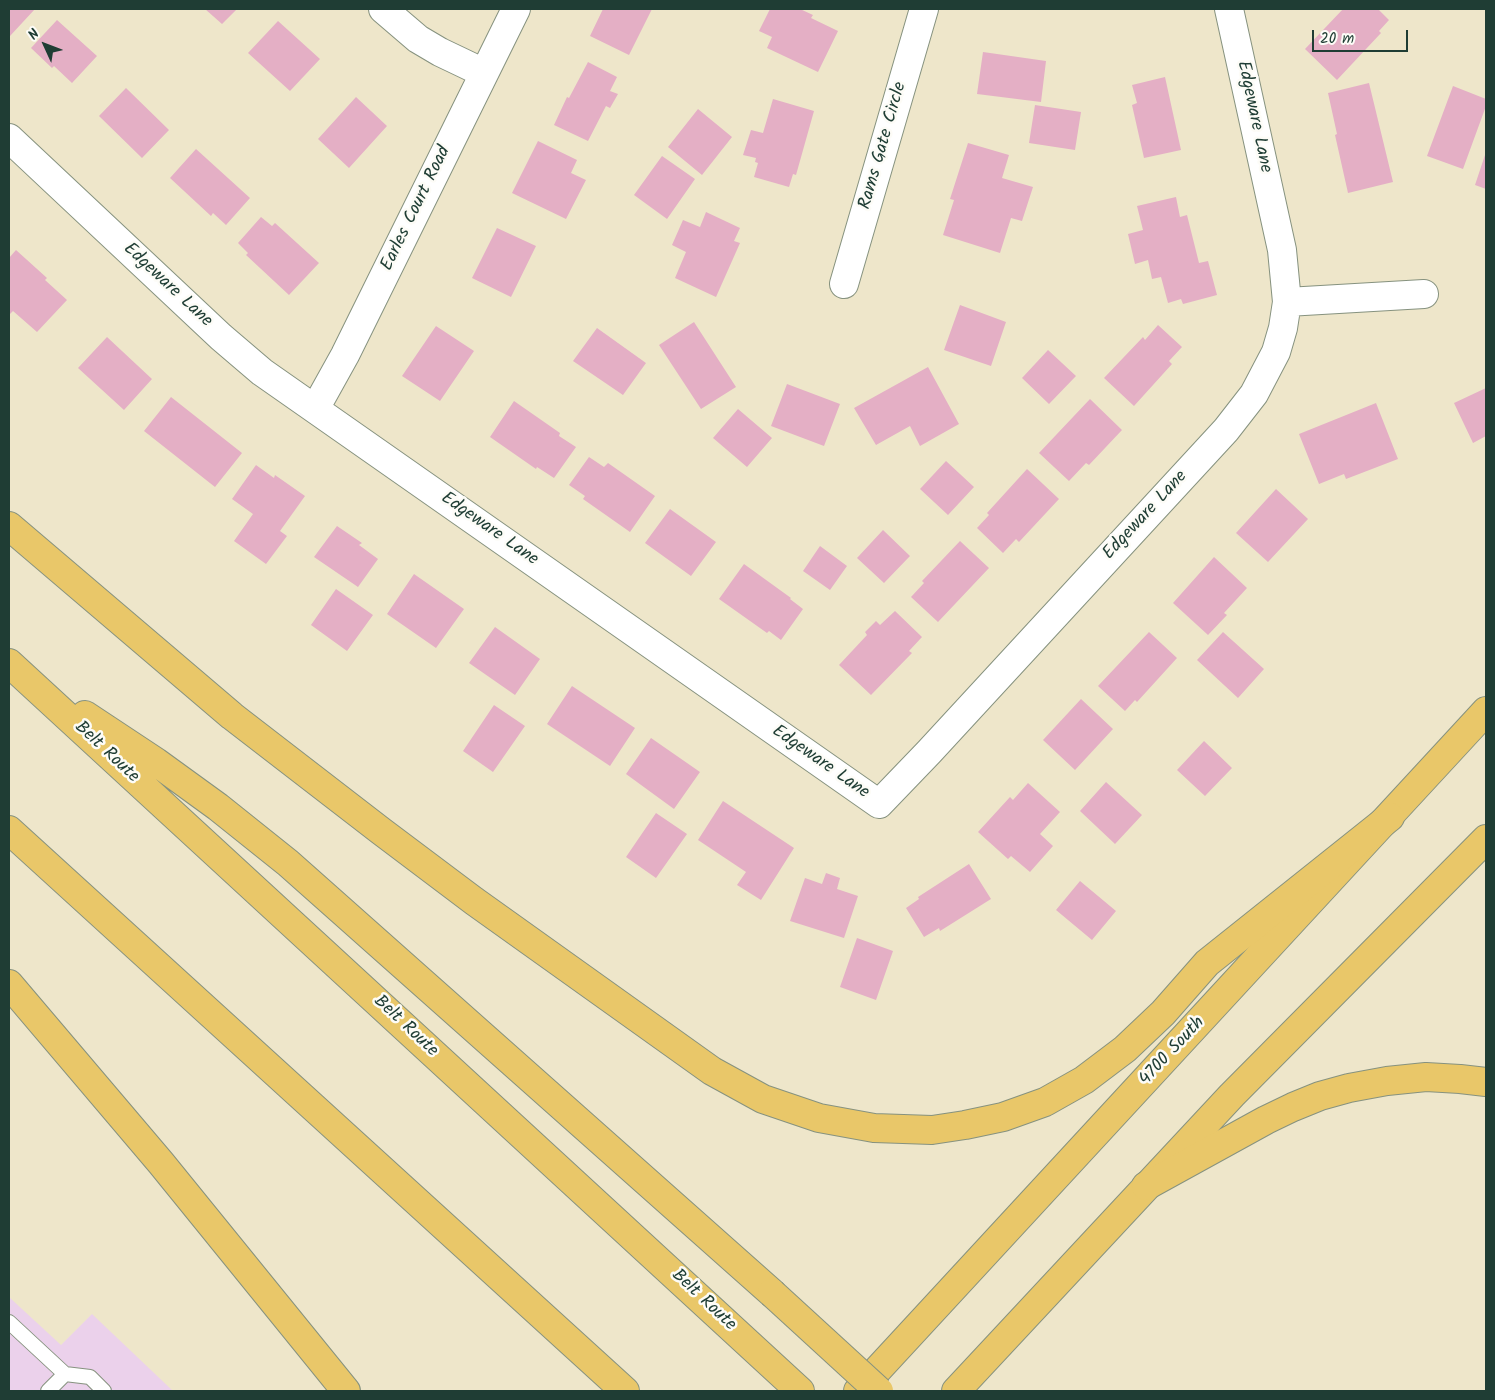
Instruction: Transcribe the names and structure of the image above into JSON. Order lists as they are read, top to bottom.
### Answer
{
  "streets": {
    "main road": ["Belt Route", "4700 South"],
    "street": ["Edgeware Lane", "Rams Gate Circle", "Earles Court Road"]
  },
  "crossings": [
    ["Edgeware Lane", "Earles Court Road"]
  ],
  "scale_bar": "20 m",
  "north": "top left"
}
